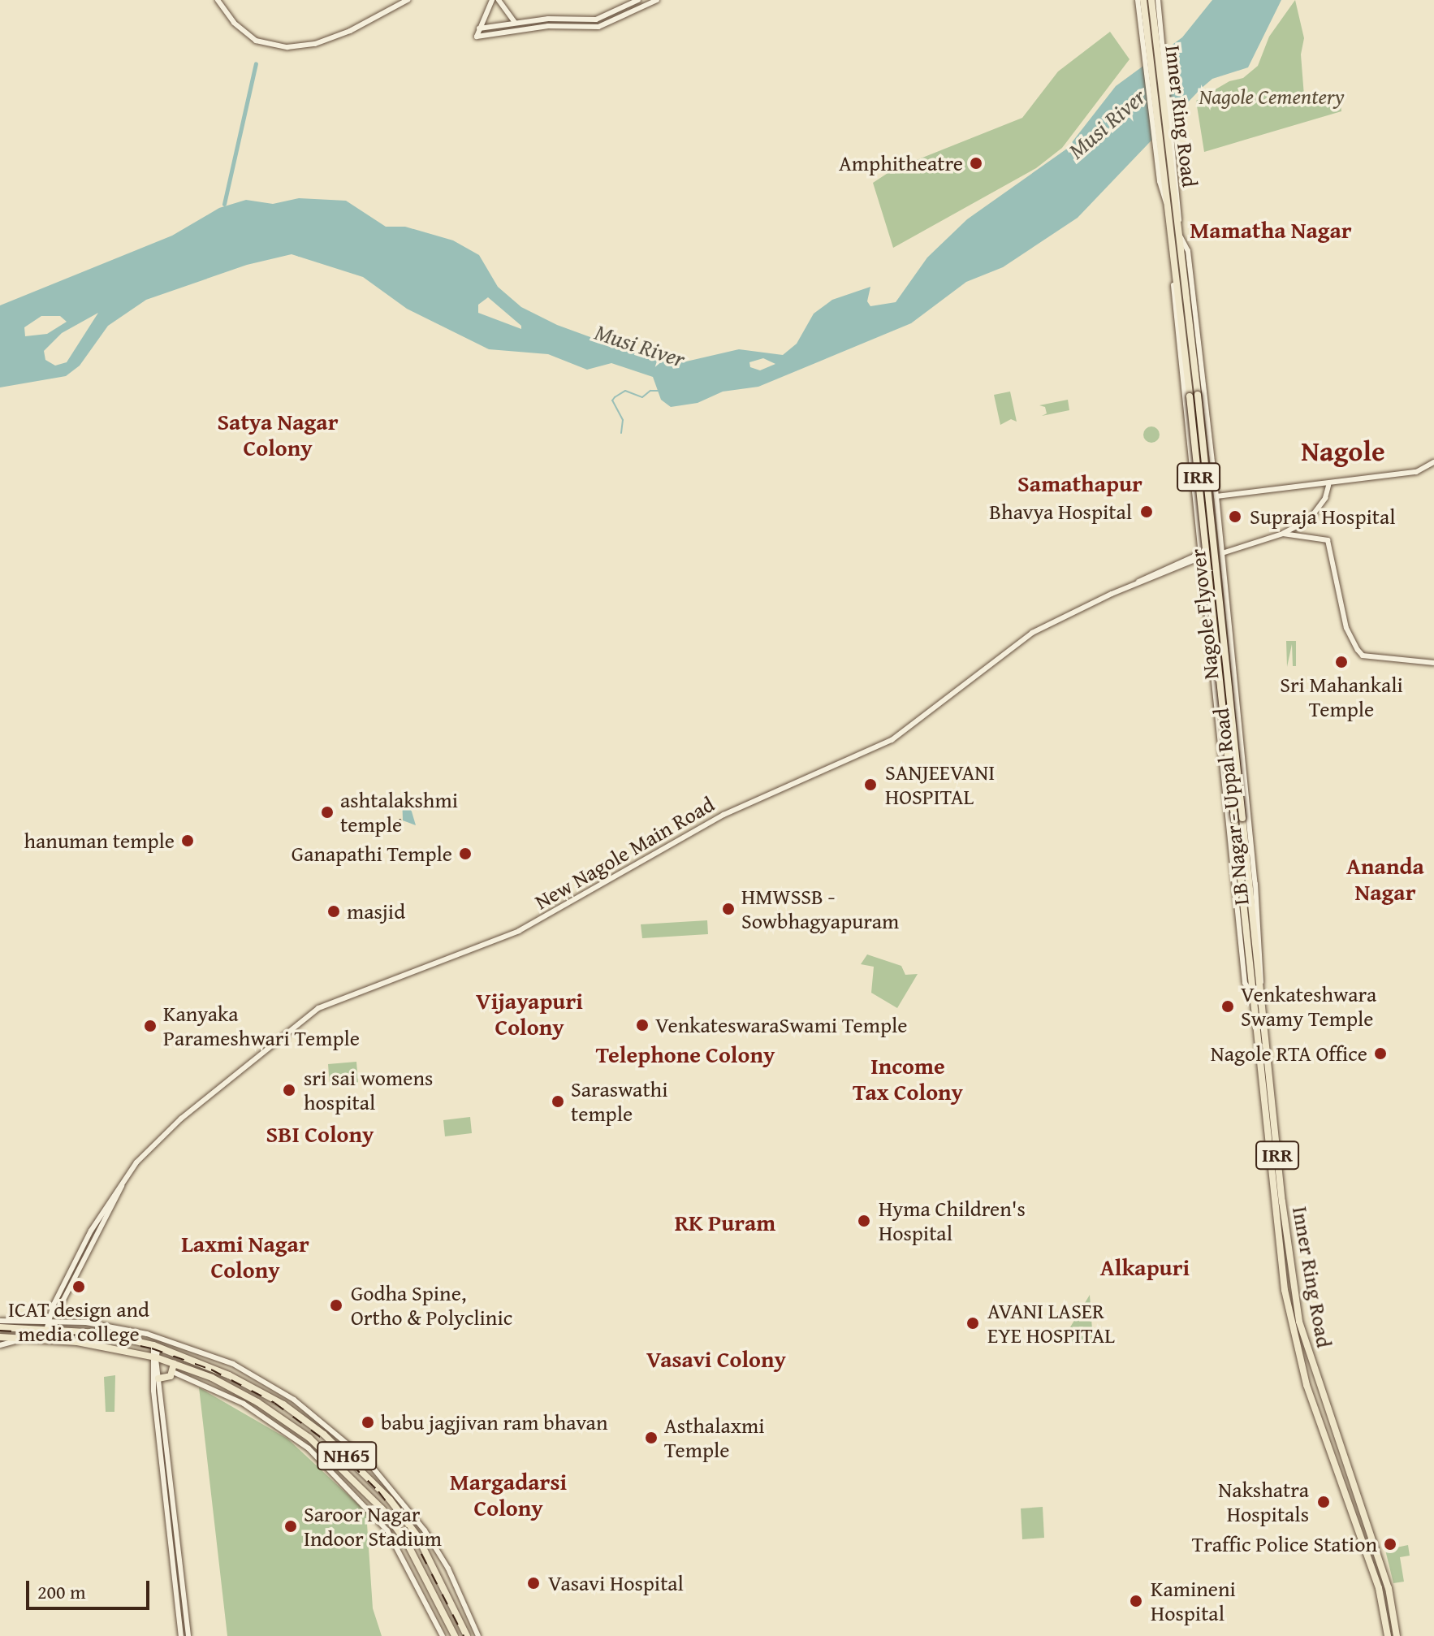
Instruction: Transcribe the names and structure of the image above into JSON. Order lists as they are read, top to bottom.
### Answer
{
  "streets": {
    "highway": [
      "Inner Ring Road",
      "IRR",
      "Nagole Flyover",
      "NH65"
    ],
    "street": ["LB Nagar - Uppal Road", "New Nagole Main Road"]
  },
  "crossings": [
    ["Inner Ring Road", "Nagole Flyover"],
    ["Inner Ring Road", "LB Nagar - Uppal Road"],
    ["Nagole Flyover", "LB Nagar - Uppal Road"],
    ["LB Nagar - Uppal Road", "New Nagole Main Road"],
    ["New Nagole Main Road", "NH65"]
  ],
  "districts": [
    "Mamatha Nagar",
    "Satya Nagar Colony",
    "Nagole",
    "Samathapur",
    "Ananda Nagar",
    "Vijayapuri Colony",
    "Telephone Colony",
    "Income Tax Colony",
    "SBI Colony",
    "RK Puram",
    "Laxmi Nagar Colony",
    "Alkapuri",
    "Vasavi Colony",
    "Margadarsi Colony"
  ],
  "water": ["Musi River"],
  "parks": ["Nagole Cementery"],
  "places": [
    "Amphitheatre",
    "Bhavya Hospital",
    "Supraja Hospital",
    "Sri Mahankali Temple",
    "SANJEEVANI HOSPITAL",
    "ashtalakshmi temple",
    "hanuman temple",
    "Ganapathi Temple",
    "HMWSSB - Sowbhagyapuram",
    "masjid",
    "Venkateshwara Swamy Temple",
    "VenkateswaraSwami Temple",
    "Kanyaka Parameshwari Temple",
    "Nagole RTA Office",
    "sri sai womens hospital",
    "Saraswathi temple",
    "Hyma Children's Hospital",
    "ICAT design and media college",
    "Godha Spine, Ortho & Polyclinic",
    "AVANI LASER EYE HOSPITAL",
    "babu jagjivan ram bhavan",
    "Asthalaxmi Temple",
    "Nakshatra Hospitals",
    "Saroor Nagar Indoor Stadium",
    "Traffic Police Station",
    "Vasavi Hospital",
    "Kamineni Hospital"
  ],
  "scale_bar": "200 m"
}
